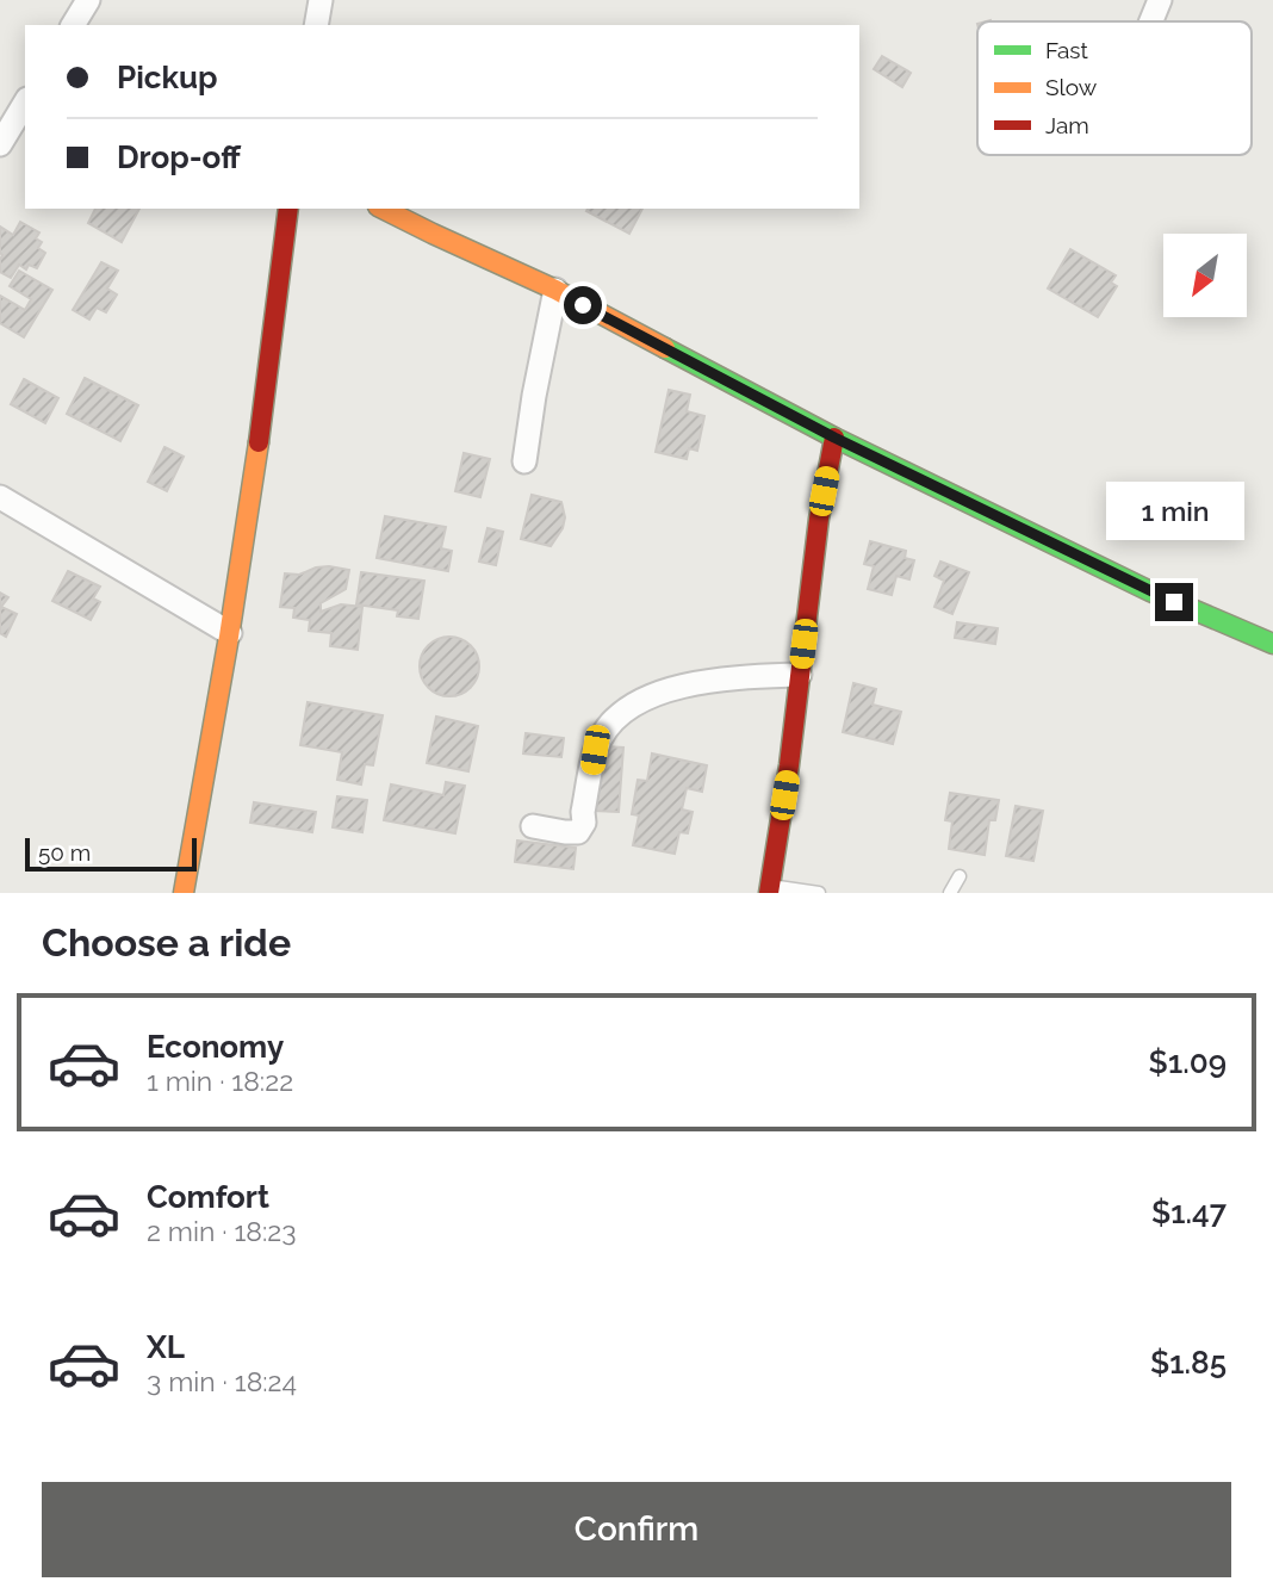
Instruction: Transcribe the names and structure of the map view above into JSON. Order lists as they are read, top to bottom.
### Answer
{
  "legend": ["Fast", "Slow", "Jam"],
  "scale_bar": "50 m",
  "north": "bottom left",
  "page": {
    "banner": ["Pickup", "Drop-off"],
    "bubble": "1 min",
    "scale": "50 m",
    "heading": "Choose a ride",
    "list": [
      {
        "name": "Economy",
        "note": "1 min · 18:22",
        "value": "$1.09"
      },
      {
        "name": "Comfort",
        "note": "2 min · 18:23",
        "value": "$1.47"
      },
      {
        "name": "XL",
        "note": "3 min · 18:24",
        "value": "$1.85"
      }
    ],
    "buttons": "Confirm"
  }
}
